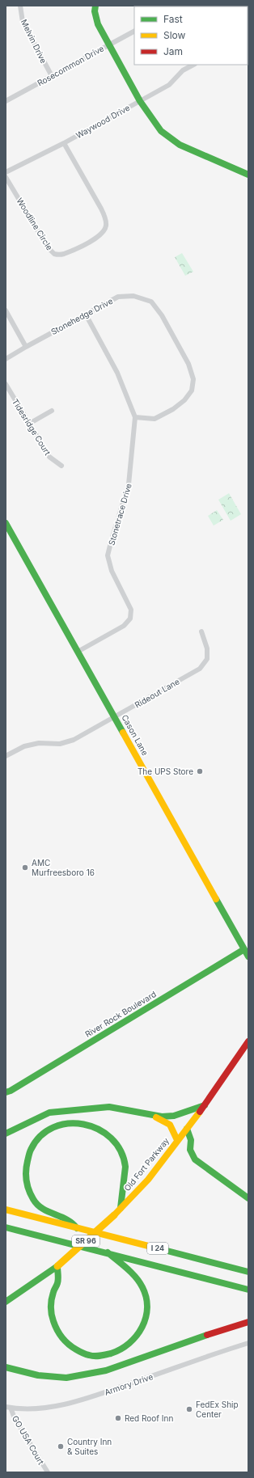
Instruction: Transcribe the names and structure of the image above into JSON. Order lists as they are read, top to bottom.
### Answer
{
  "streets": {
    "main road": [
      "Cason Lane",
      "River Rock Boulevard",
      "Old Fort Parkway",
      "SR 96",
      "I 24"
    ],
    "street": [
      "Melvin Drive",
      "Rosecommon Drive",
      "Waywood Drive",
      "Woodline Circle",
      "Stonehedge Drive",
      "Tidesridge Court",
      "Stonetrace Drive",
      "Rideout Lane",
      "Armory Drive",
      "GO USA Court"
    ]
  },
  "crossings": [
    ["Melvin Drive", "Rosecommon Drive"],
    ["Waywood Drive", "Woodline Circle"],
    ["Stonehedge Drive", "Stonetrace Drive"],
    ["Stonetrace Drive", "Cason Lane"],
    ["Rideout Lane", "Cason Lane"],
    ["Cason Lane", "River Rock Boulevard"],
    ["Armory Drive", "GO USA Court"]
  ],
  "places": [
    "The UPS Store",
    "AMC Murfreesboro 16",
    "FedEx Ship Center",
    "Red Roof Inn",
    "Country Inn & Suites"
  ],
  "legend": ["Fast", "Slow", "Jam"]
}
